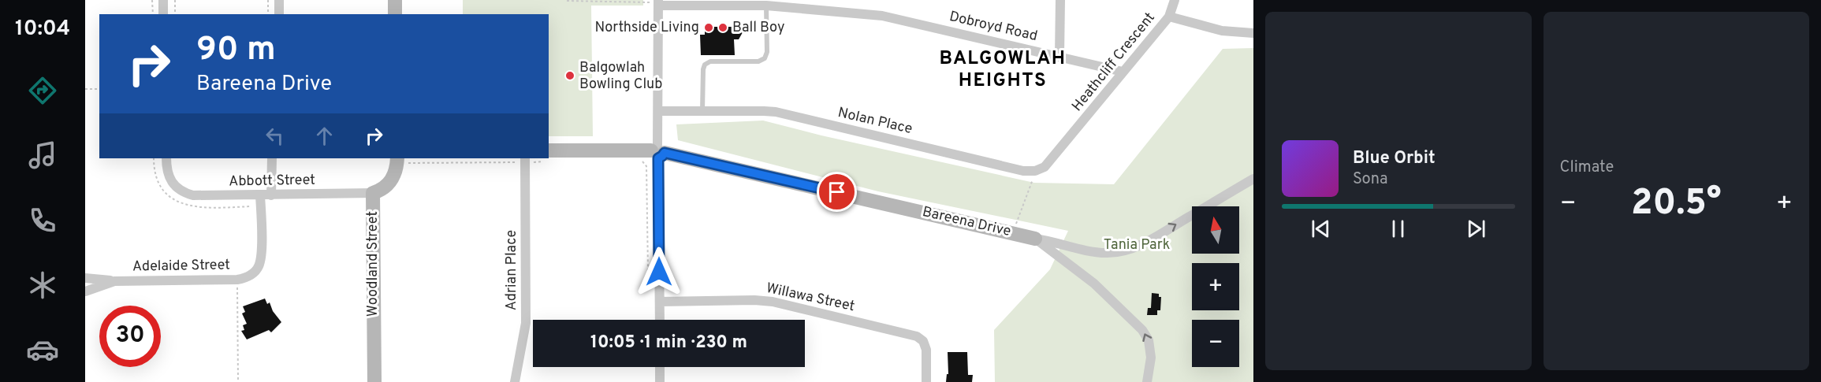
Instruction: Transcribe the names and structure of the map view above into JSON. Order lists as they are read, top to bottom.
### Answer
{
  "streets": {
    "street": [
      "Dobroyd Road",
      "Heathcliff Crescent",
      "Nolan Place",
      "Abbott Street",
      "Bareena Drive",
      "Woodland Street",
      "Adelaide Street",
      "Adrian Place",
      "Willawa Street"
    ]
  },
  "crossings": [
    ["Dobroyd Road", "Heathcliff Crescent"],
    ["Heathcliff Crescent", "Nolan Place"],
    ["Abbott Street", "Woodland Street"],
    ["Abbott Street", "Adelaide Street"]
  ],
  "districts": ["BALGOWLAH HEIGHTS"],
  "parks": ["Tania Park"],
  "places": ["Northside Living", "Ball Boy", "Balgowlah Bowling Club"],
  "north": "top",
  "page": {
    "tabs": "10:04",
    "tile": "Climate",
    "turn": ["90 m", "Bareena Drive"],
    "song": ["Blue Orbit", "Sona"],
    "heat": ["−", "20.5°", "+"],
    "map_buttons": ["+", "−"],
    "limit": "30",
    "trip": "10:05 · 1 min · 230 m"
  }
}
